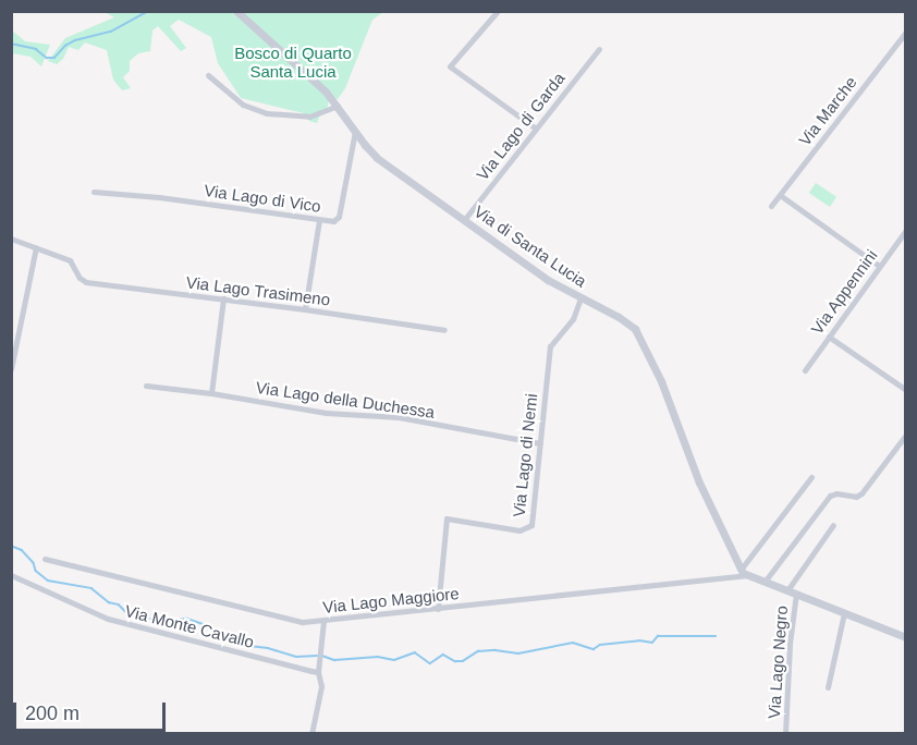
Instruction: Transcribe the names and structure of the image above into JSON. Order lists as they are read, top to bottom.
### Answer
{
  "streets": {
    "street": [
      "Via Marche",
      "Via Lago di Garda",
      "Via Lago di Vico",
      "Via di Santa Lucia",
      "Via Lago Trasimeno",
      "Via Appennini",
      "Via Lago della Duchessa",
      "Via Lago di Nemi",
      "Via Lago Maggiore",
      "Via Monte Cavallo",
      "Via Lago Negro"
    ]
  },
  "crossings": [
    ["Via Lago di Garda", "Via di Santa Lucia"],
    ["Via Lago di Vico", "Via di Santa Lucia"],
    ["Via di Santa Lucia", "Via Lago di Nemi"],
    ["Via di Santa Lucia", "Via Lago Maggiore"],
    ["Via Lago della Duchessa", "Via Lago di Nemi"],
    ["Via Lago di Nemi", "Via Lago Maggiore"]
  ],
  "parks": ["Bosco di Quarto Santa Lucia"],
  "scale_bar": "200 m"
}
